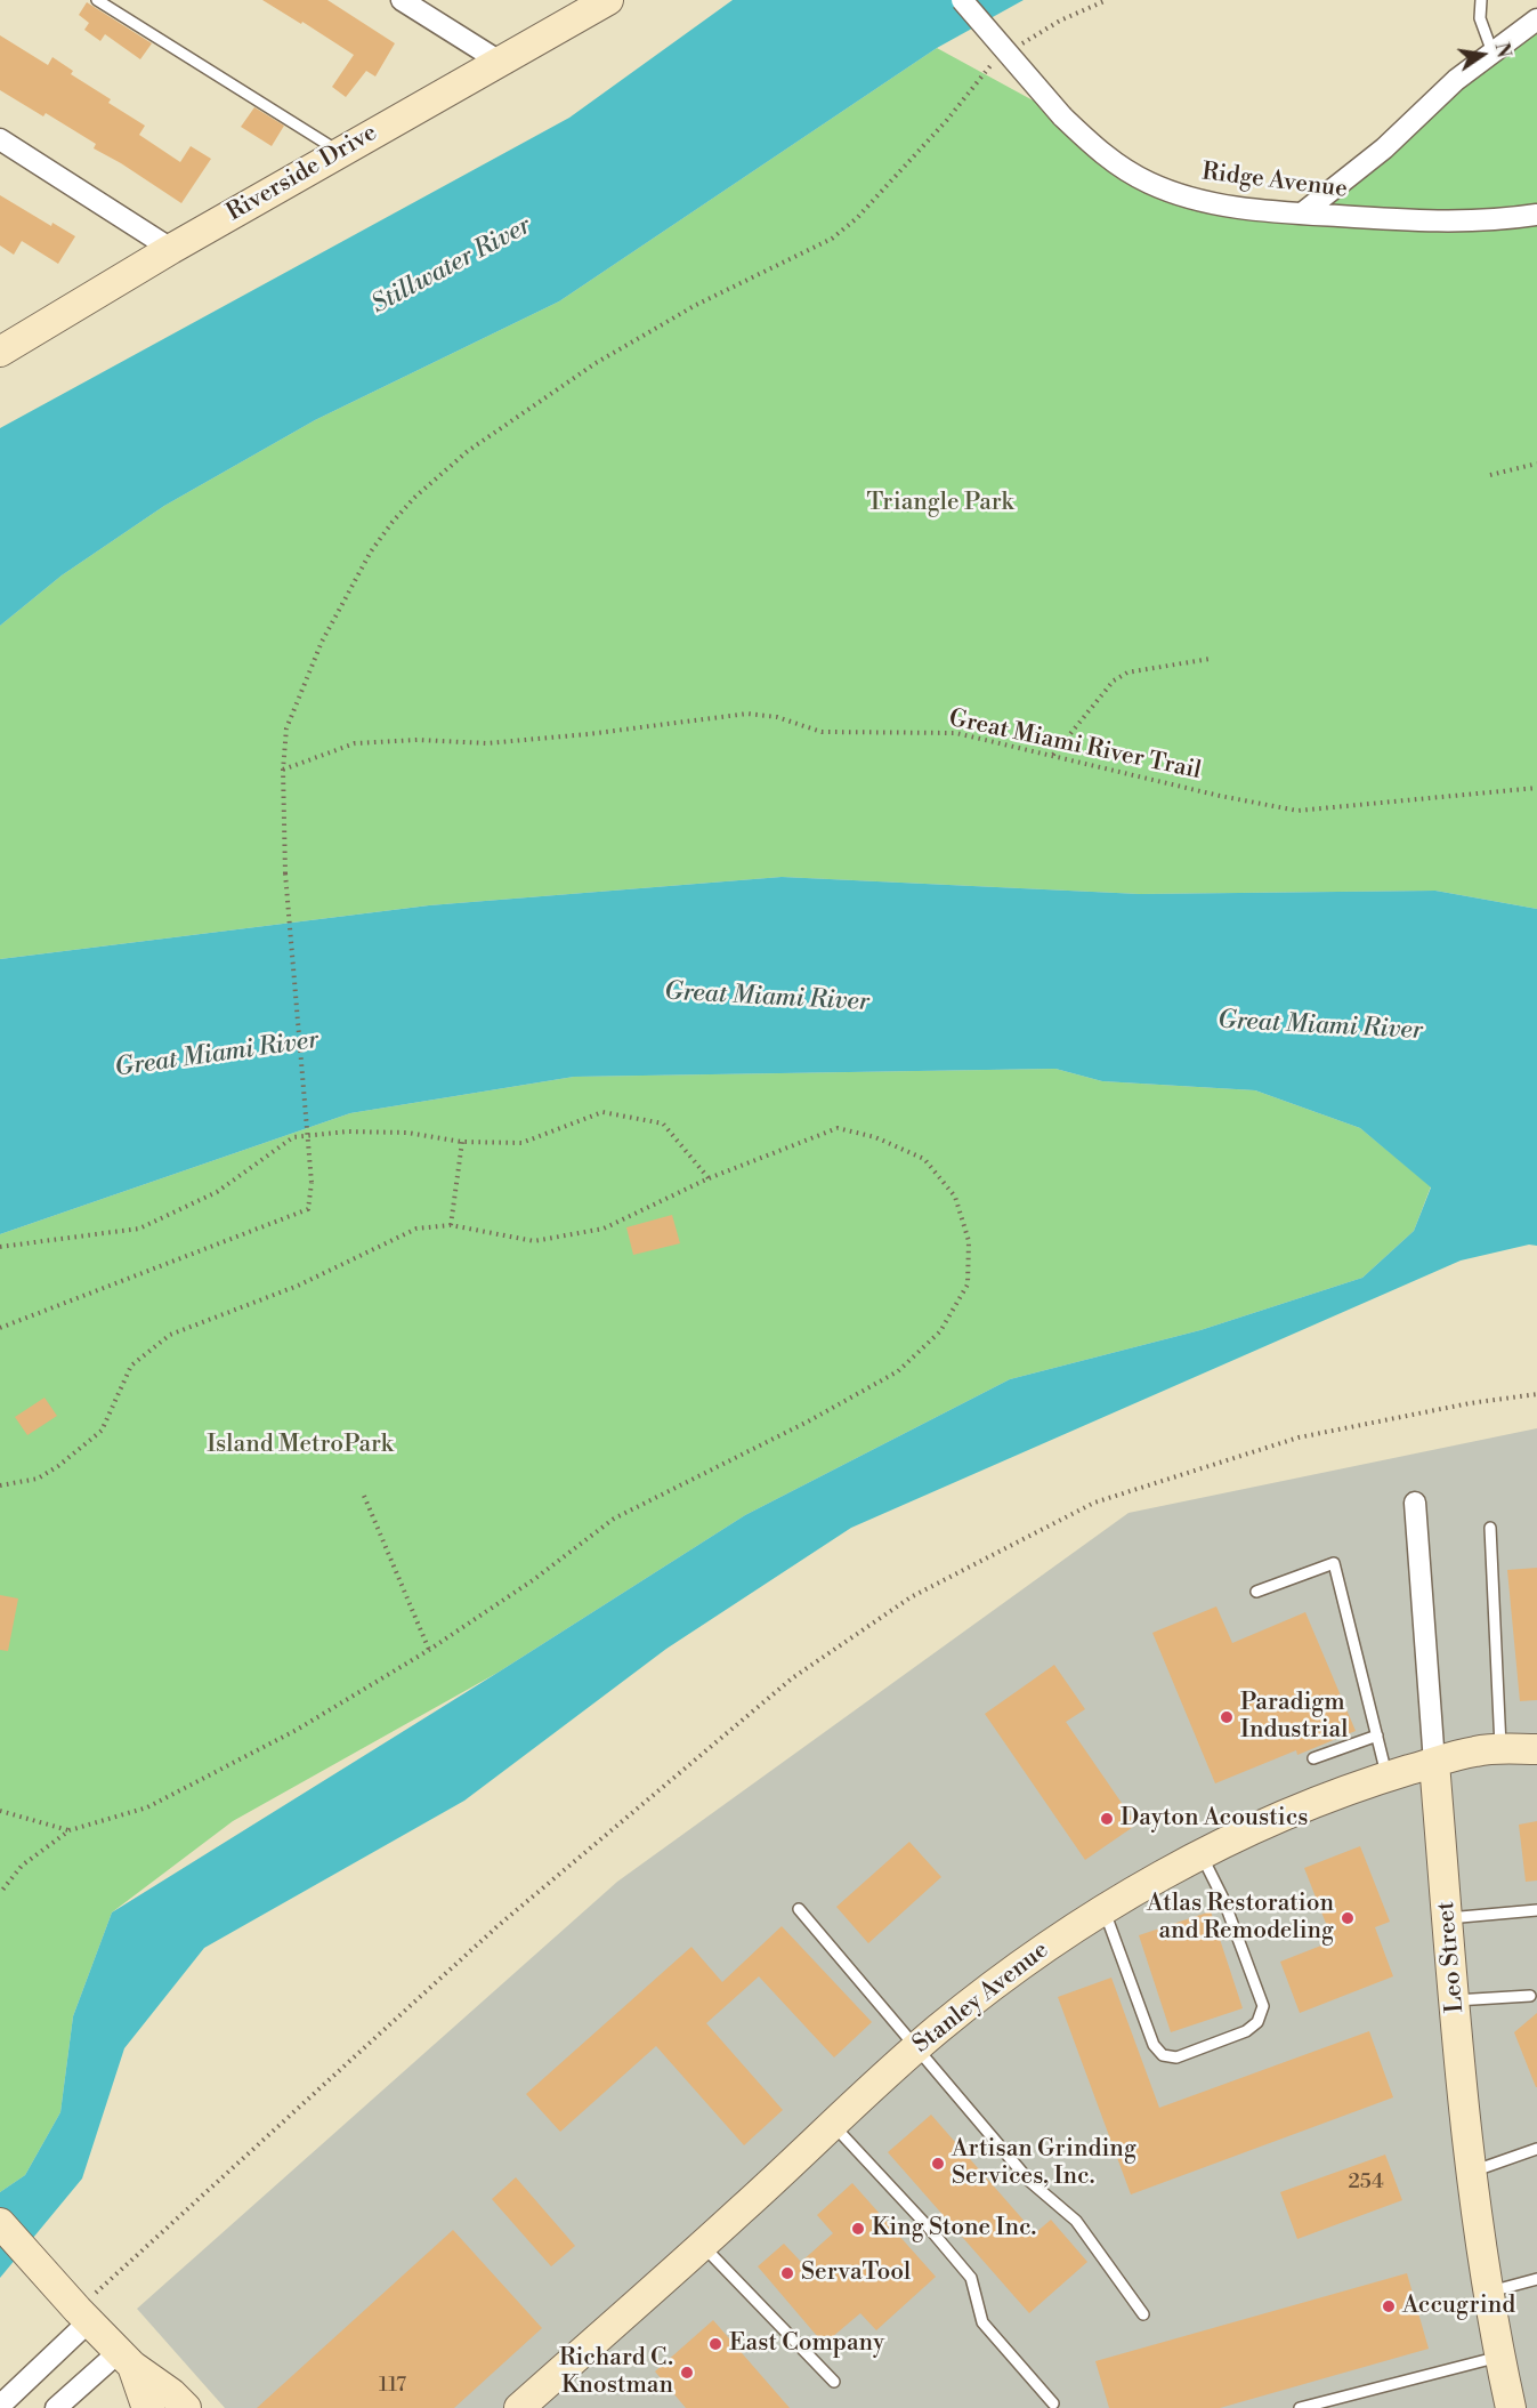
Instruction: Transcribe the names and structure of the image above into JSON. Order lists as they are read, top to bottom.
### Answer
{
  "streets": {
    "street": [
      "Riverside Drive",
      "Ridge Avenue",
      "Leo Street",
      "Stanley Avenue"
    ],
    "path": ["Great Miami River Trail"]
  },
  "crossings": [
    ["Leo Street", "Stanley Avenue"]
  ],
  "water": ["Stillwater River", "Great Miami River"],
  "parks": ["Triangle Park", "Island MetroPark"],
  "places": [
    "Paradigm Industrial",
    "Dayton Acoustics",
    "Atlas Restoration and Remodeling",
    "Artisan Grinding Services, Inc.",
    "King Stone Inc.",
    "ServaTool",
    "Accugrind",
    "East Company",
    "Richard C. Knostman"
  ],
  "house_numbers": ["254", "117"],
  "north": "right"
}
